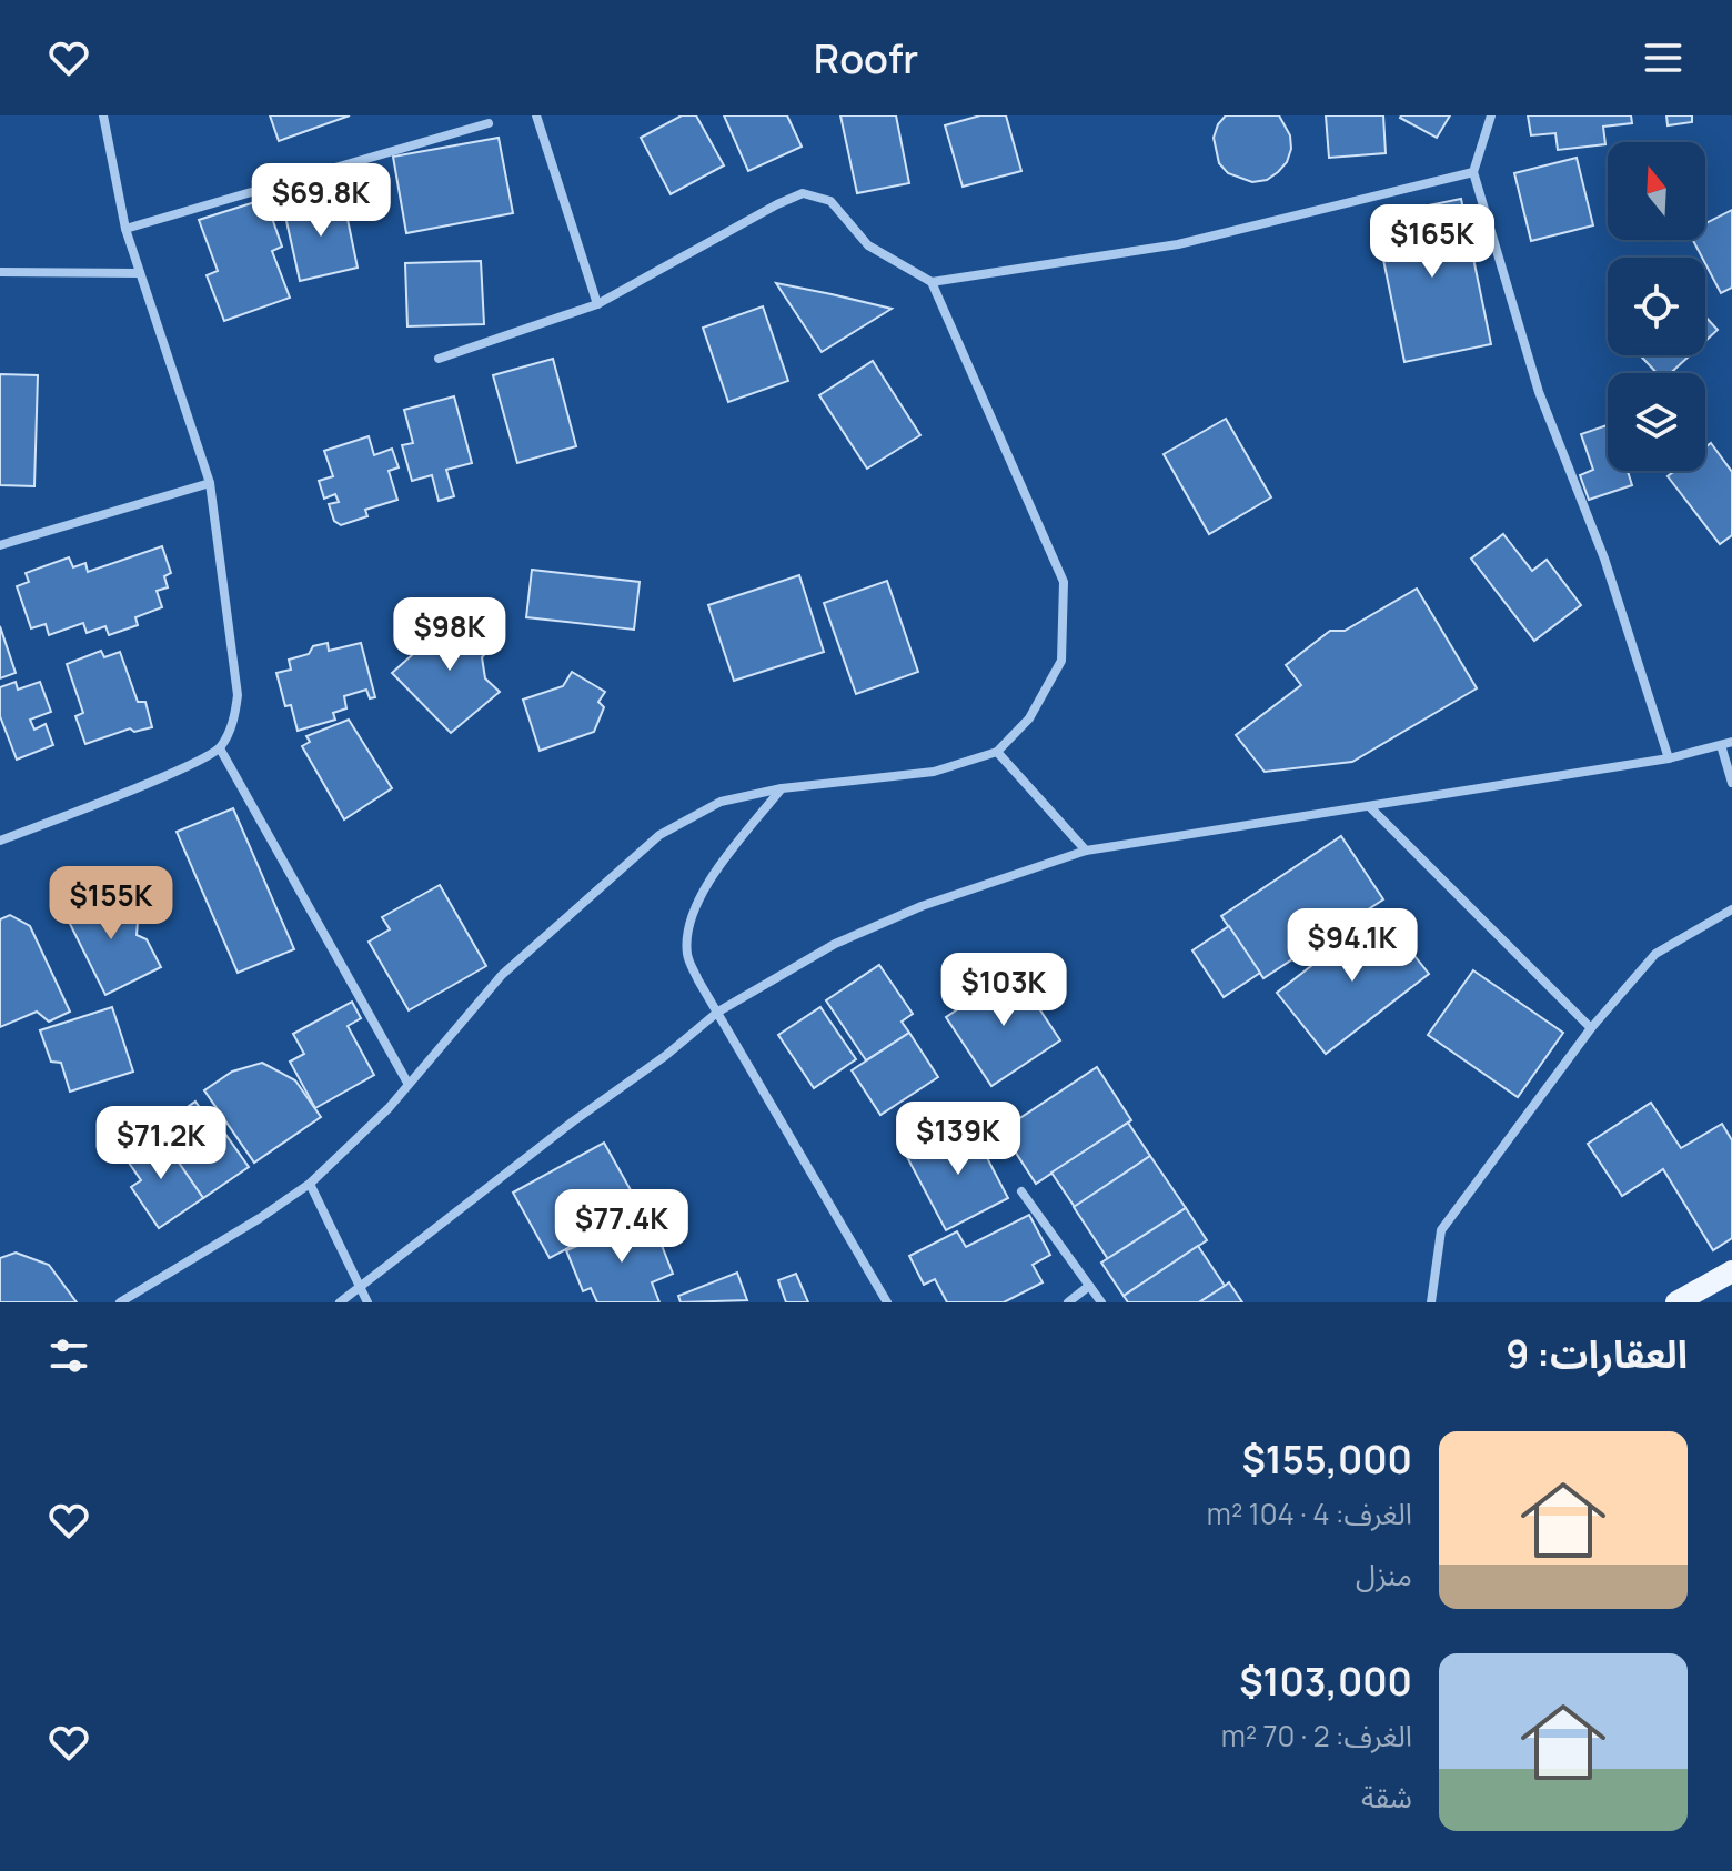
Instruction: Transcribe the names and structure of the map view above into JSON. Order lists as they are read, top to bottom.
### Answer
{
  "north": "top",
  "page": {
    "header": "Roofr",
    "price": [
      "$69.8K",
      "$165K",
      "$98K",
      "$155K",
      "$94.1K",
      "$103K",
      "$139K",
      "$71.2K",
      "$77.4K"
    ],
    "heading": "العقارات: 9",
    "list": [
      {
        "name": "$155,000",
        "note": "الغرف: 4 · 104 m² · منزل"
      },
      {
        "name": "$103,000",
        "note": "الغرف: 2 · 70 m² · شقة"
      }
    ]
  }
}
